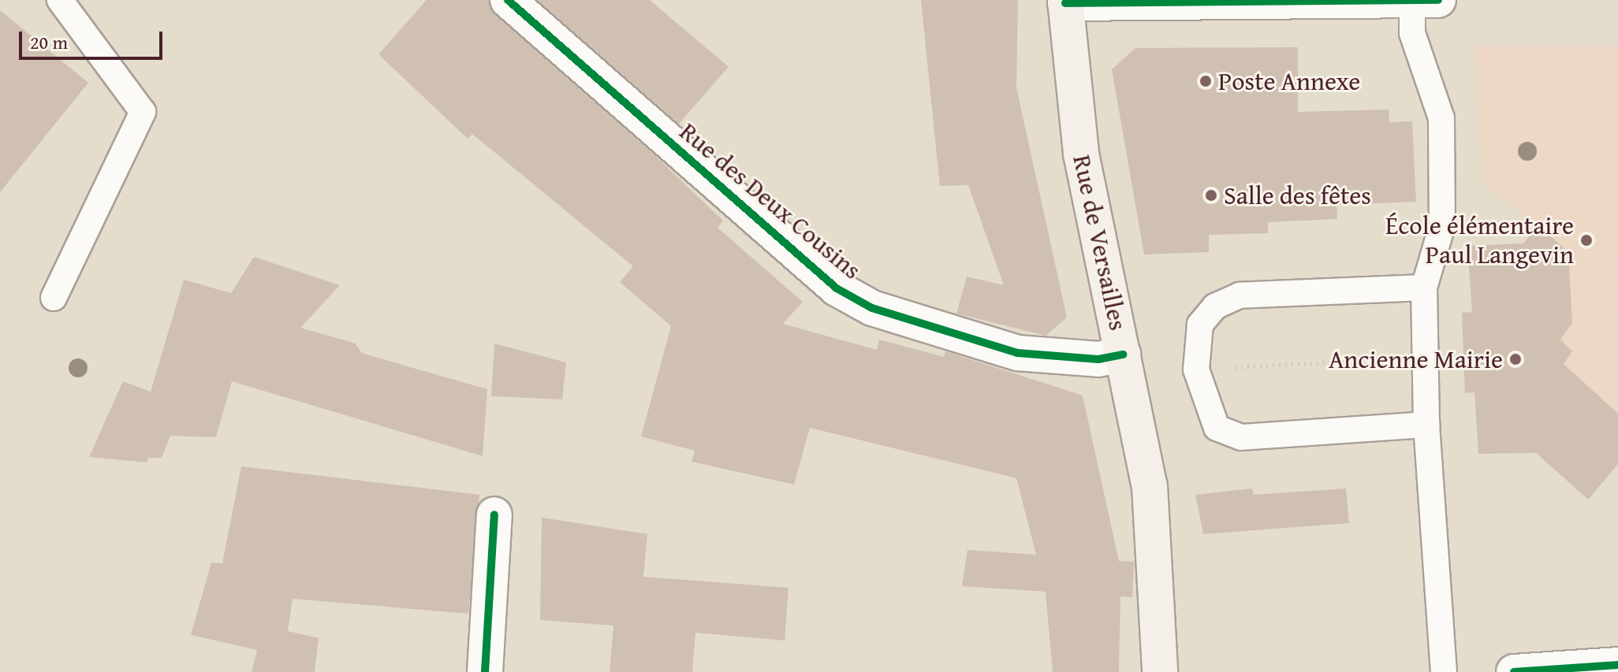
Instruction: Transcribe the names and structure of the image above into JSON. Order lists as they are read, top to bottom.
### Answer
{
  "streets": {
    "main road": ["Rue de Versailles"],
    "street": ["Rue des Deux Cousins"]
  },
  "crossings": [
    ["Rue des Deux Cousins", "Rue de Versailles"]
  ],
  "places": [
    "Poste Annexe",
    "Salle des fêtes",
    "École élémentaire Paul Langevin",
    "Ancienne Mairie"
  ],
  "scale_bar": "20 m"
}
